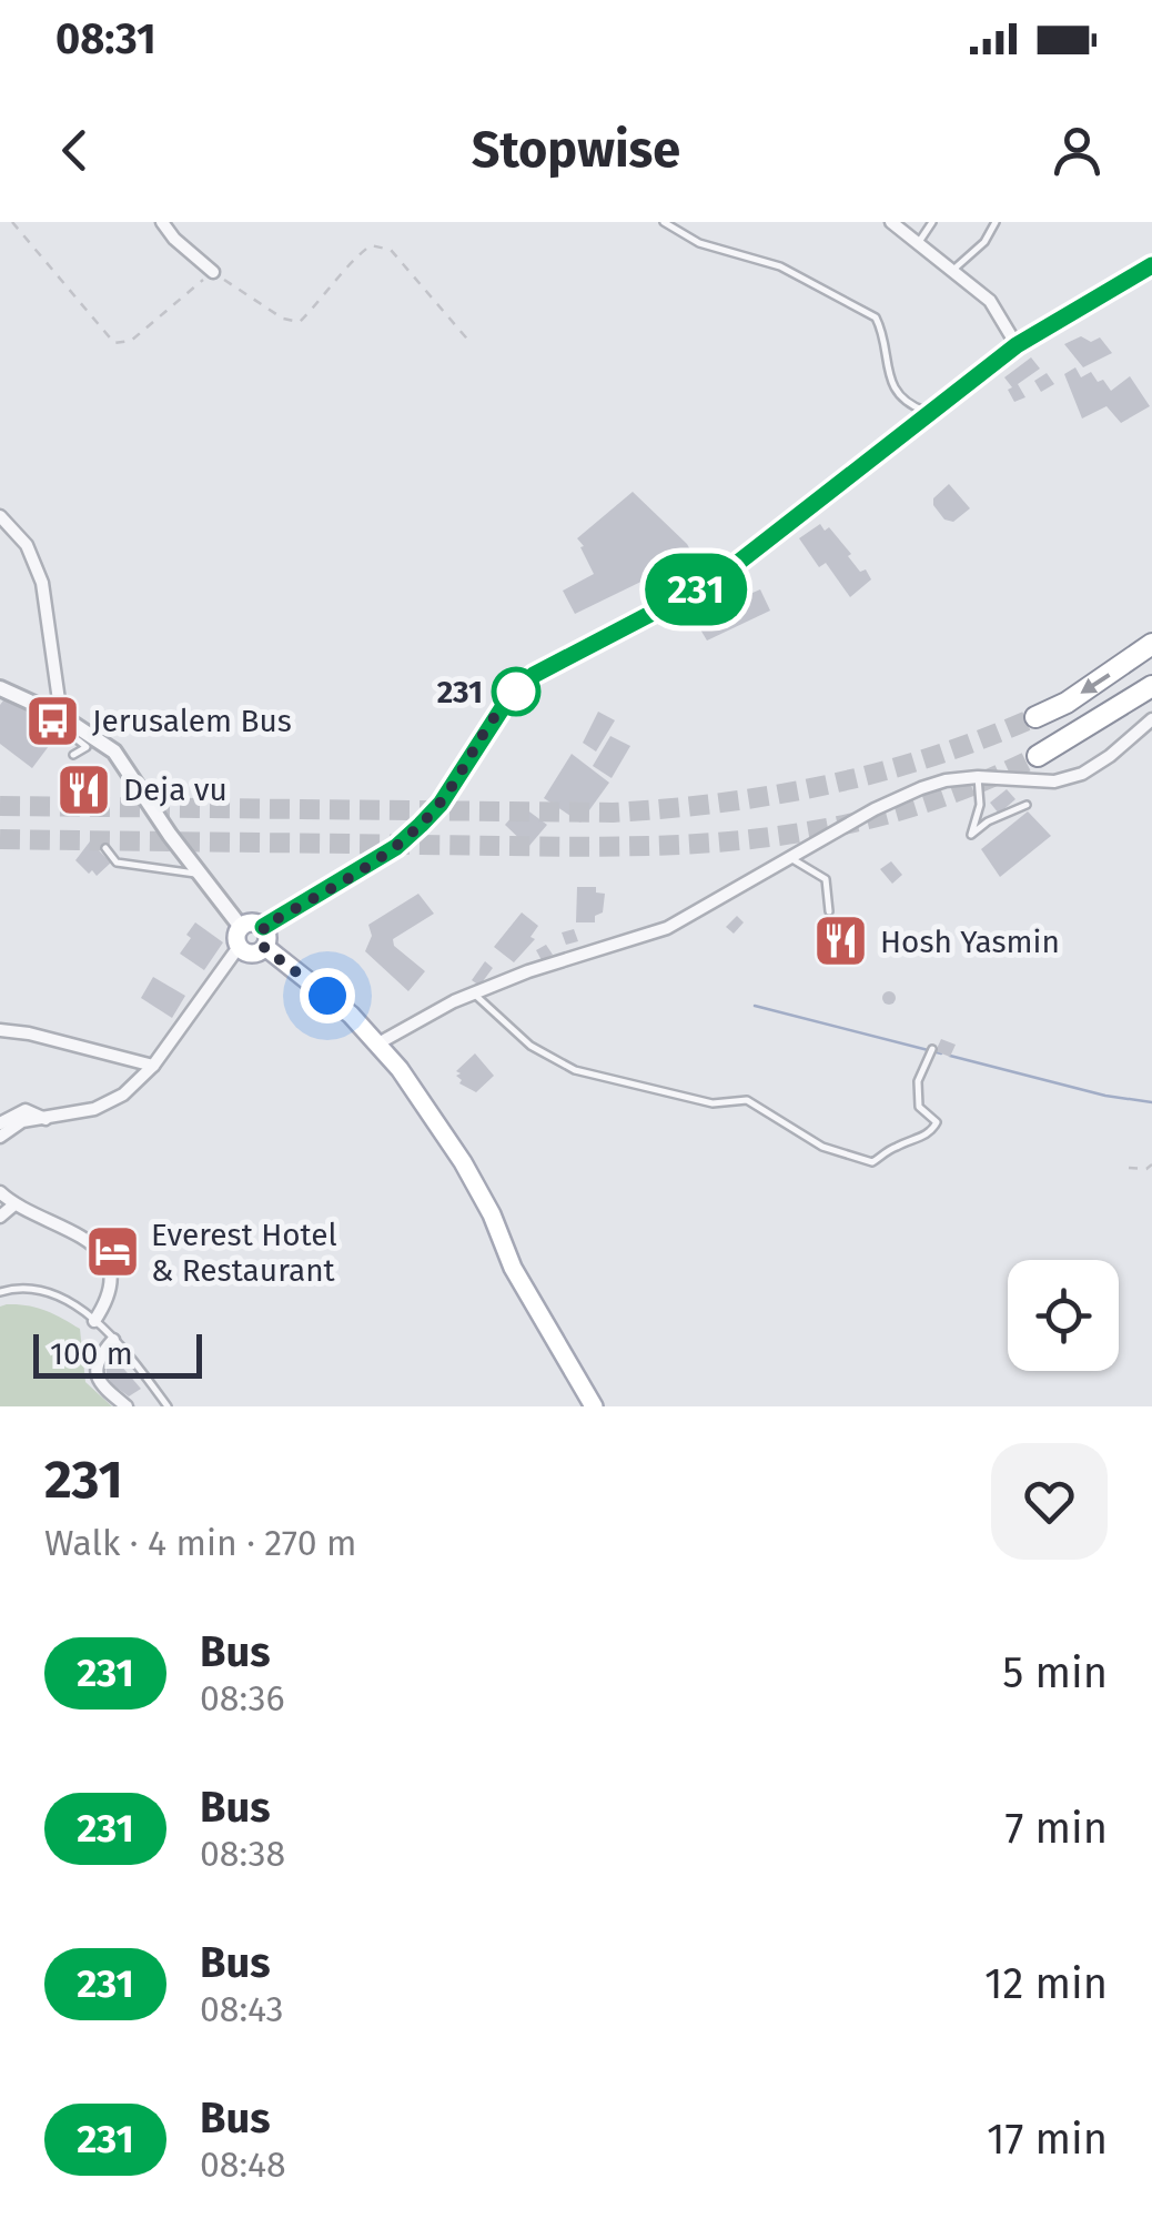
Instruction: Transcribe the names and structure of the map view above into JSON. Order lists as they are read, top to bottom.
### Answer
{
  "places": {
    "other": ["231"],
    "bus stop": ["Jerusalem Bus"],
    "restaurant": ["Deja vu", "Hosh Yasmin"],
    "hotel": ["Everest Hotel & Restaurant"]
  },
  "lines": ["bus line 231"],
  "scale_bar": "100 m",
  "page": {
    "status": "08:31",
    "header": "Stopwise",
    "on_map": "231",
    "scale": "100 m",
    "heading": ["231", "Walk · 4 min · 270 m"],
    "list": [
      {
        "mark": "231",
        "name": "Bus",
        "note": "08:36",
        "value": "5 min"
      },
      {
        "mark": "231",
        "name": "Bus",
        "note": "08:38",
        "value": "7 min"
      },
      {
        "mark": "231",
        "name": "Bus",
        "note": "08:43",
        "value": "12 min"
      },
      {
        "mark": "231",
        "name": "Bus",
        "note": "08:48",
        "value": "17 min"
      }
    ]
  }
}
